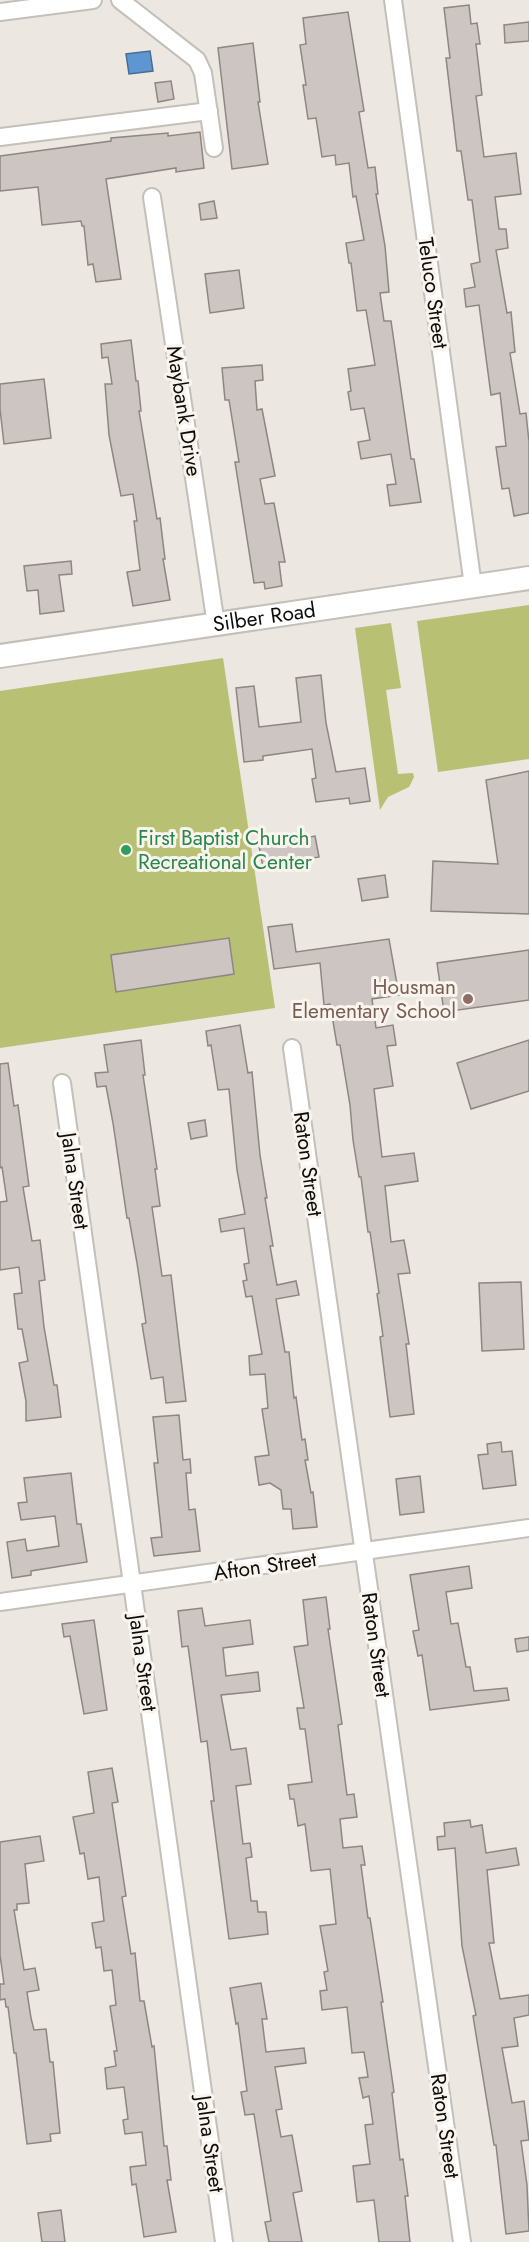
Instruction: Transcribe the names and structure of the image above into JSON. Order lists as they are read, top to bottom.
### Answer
{
  "streets": {
    "street": [
      "Teluco Street",
      "Maybank Drive",
      "Silber Road",
      "Raton Street",
      "Jalna Street",
      "Afton Street"
    ]
  },
  "crossings": [
    ["Teluco Street", "Silber Road"],
    ["Maybank Drive", "Silber Road"],
    ["Raton Street", "Afton Street"],
    ["Jalna Street", "Afton Street"]
  ],
  "places": ["First Baptist Church Recreational Center", "Housman Elementary School"]
}
